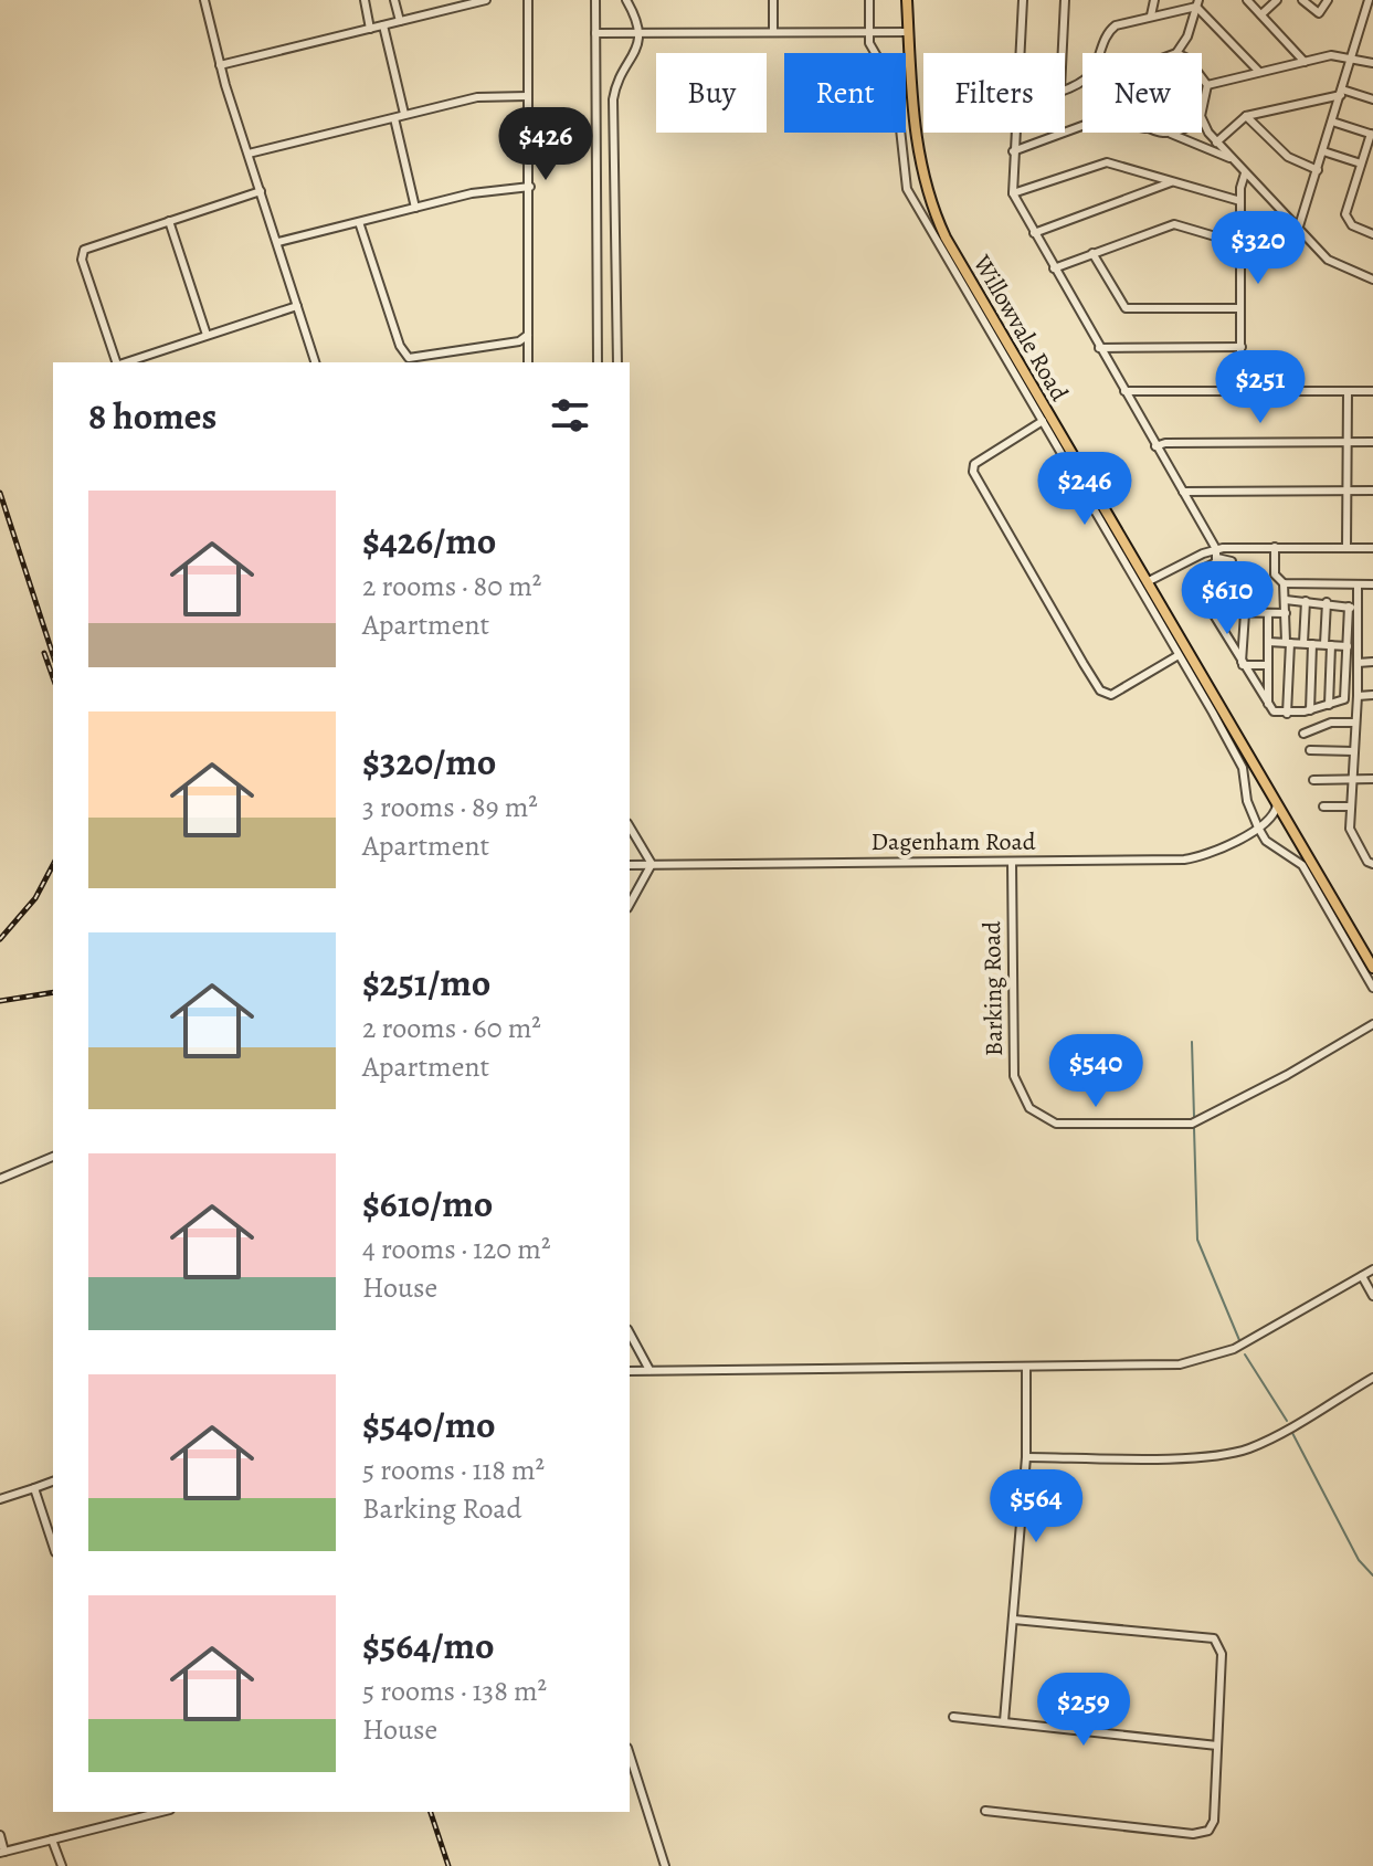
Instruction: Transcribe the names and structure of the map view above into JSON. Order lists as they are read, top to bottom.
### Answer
{
  "streets": {
    "main road": ["Willowvale Road"],
    "street": ["Dagenham Road", "Barking Road"]
  },
  "crossings": [
    ["Dagenham Road", "Barking Road"]
  ],
  "page": {
    "chip": [
      "Buy",
      "Rent",
      "Filters",
      "New"
    ],
    "price": [
      "$426",
      "$320",
      "$251",
      "$246",
      "$610",
      "$540",
      "$564",
      "$259"
    ],
    "heading": "8 homes",
    "list": [
      {
        "name": "$426/mo",
        "note": "2 rooms · 80 m² · Apartment"
      },
      {
        "name": "$320/mo",
        "note": "3 rooms · 89 m² · Apartment"
      },
      {
        "name": "$251/mo",
        "note": "2 rooms · 60 m² · Apartment"
      },
      {
        "name": "$610/mo",
        "note": "4 rooms · 120 m² · House"
      },
      {
        "name": "$540/mo",
        "note": "5 rooms · 118 m² · Barking Road"
      },
      {
        "name": "$564/mo",
        "note": "5 rooms · 138 m² · House"
      }
    ]
  }
}
